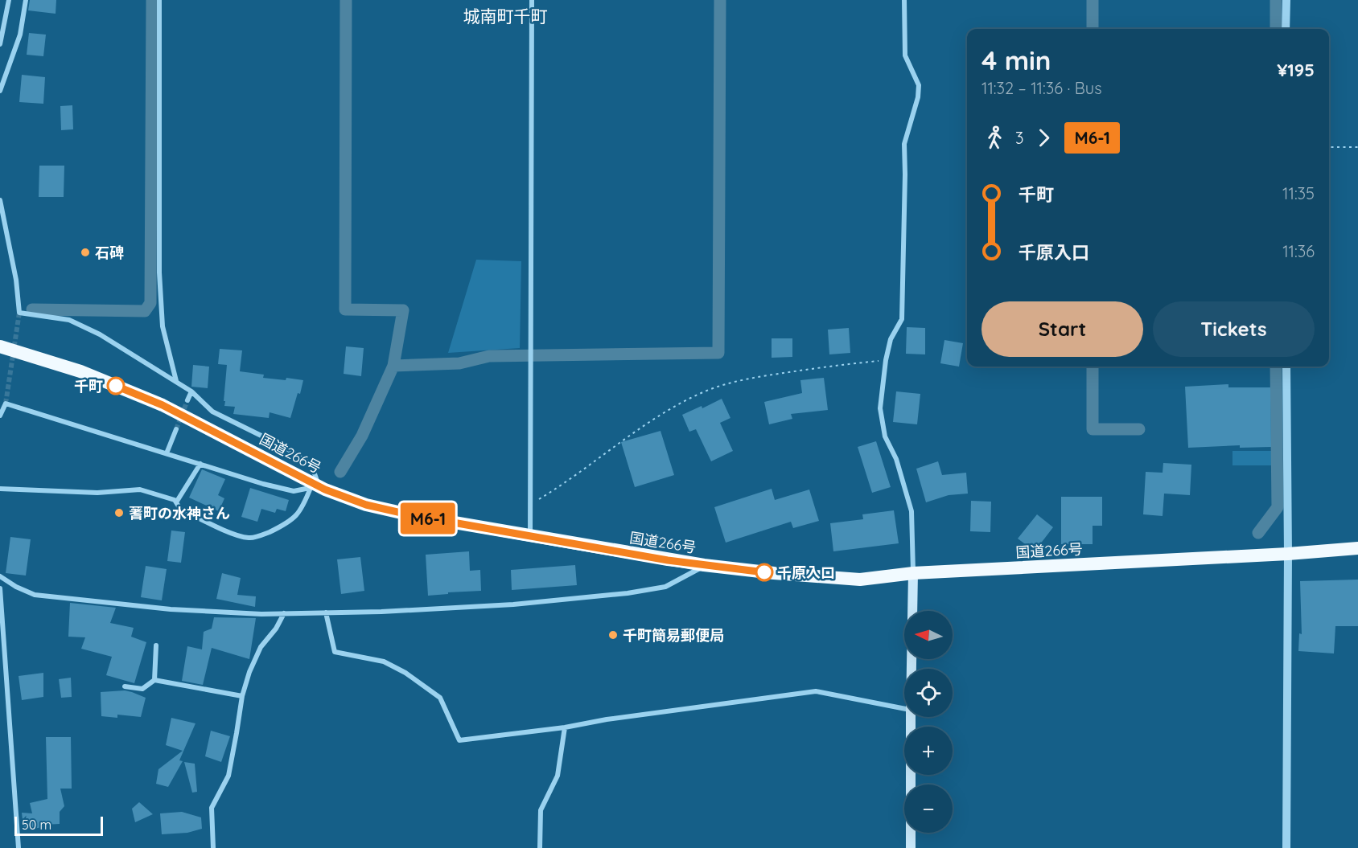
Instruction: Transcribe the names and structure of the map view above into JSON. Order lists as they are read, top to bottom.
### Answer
{
  "streets": {
    "highway": ["国道266号"]
  },
  "districts": ["城南町千町"],
  "places": [
    "石碑",
    "千町",
    "蓍町の水神さん",
    "千原入口",
    "千町簡易郵便局"
  ],
  "lines": ["bus line M6-1"],
  "scale_bar": "50 m",
  "north": "left",
  "page": {
    "on_map": "M6-1",
    "heading": ["4 min", "11:32 – 11:36 · Bus", "¥195"],
    "legs": ["3", "M6-1"],
    "list": [
      {
        "name": "千町",
        "value": "11:35"
      },
      {
        "name": "千原入口",
        "value": "11:36"
      }
    ],
    "buttons": ["Start", "Tickets"],
    "map_buttons": ["+", "−"],
    "scale": "50 m"
  }
}
